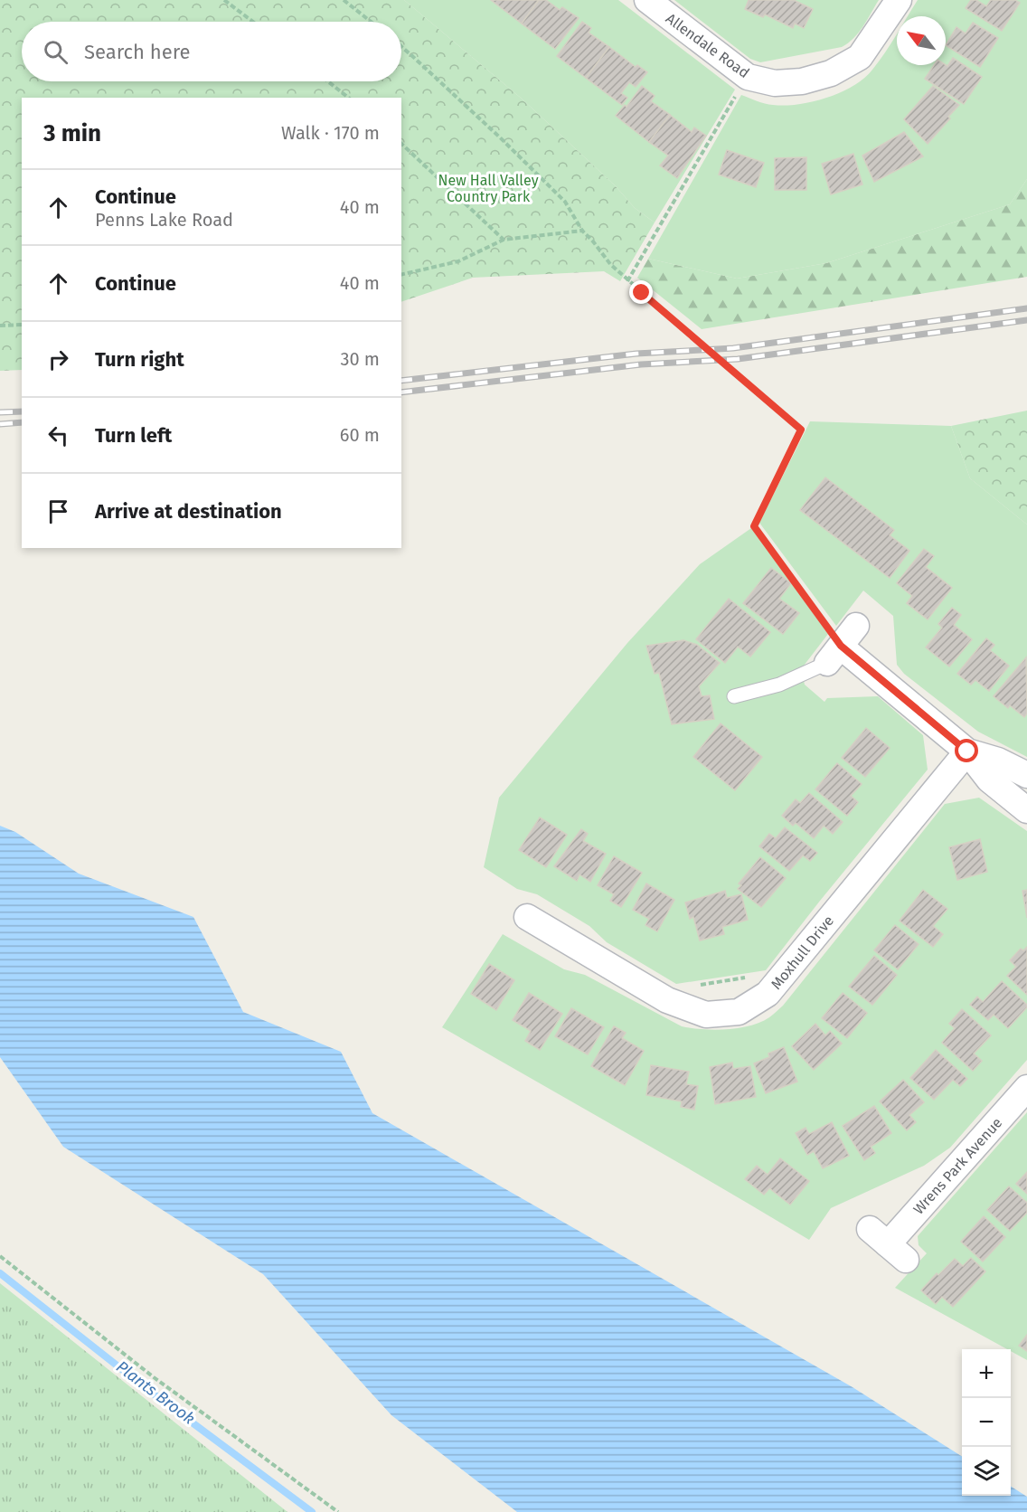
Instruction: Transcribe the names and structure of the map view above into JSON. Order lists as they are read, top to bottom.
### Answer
{
  "streets": {
    "street": ["Allendale Road", "Moxhull Drive", "Wrens Park Avenue"]
  },
  "water": ["Plants Brook"],
  "parks": ["New Hall Valley Country Park"],
  "north": "top left",
  "page": {
    "search": "Search here",
    "heading": ["3 min", "Walk · 170 m"],
    "list": [
      ["Continue", "Penns Lake Road", "40 m"],
      ["Continue", "40 m"],
      ["Turn right", "30 m"],
      ["Turn left", "60 m"],
      "Arrive at destination"
    ],
    "map_buttons": ["+", "−"]
  }
}
